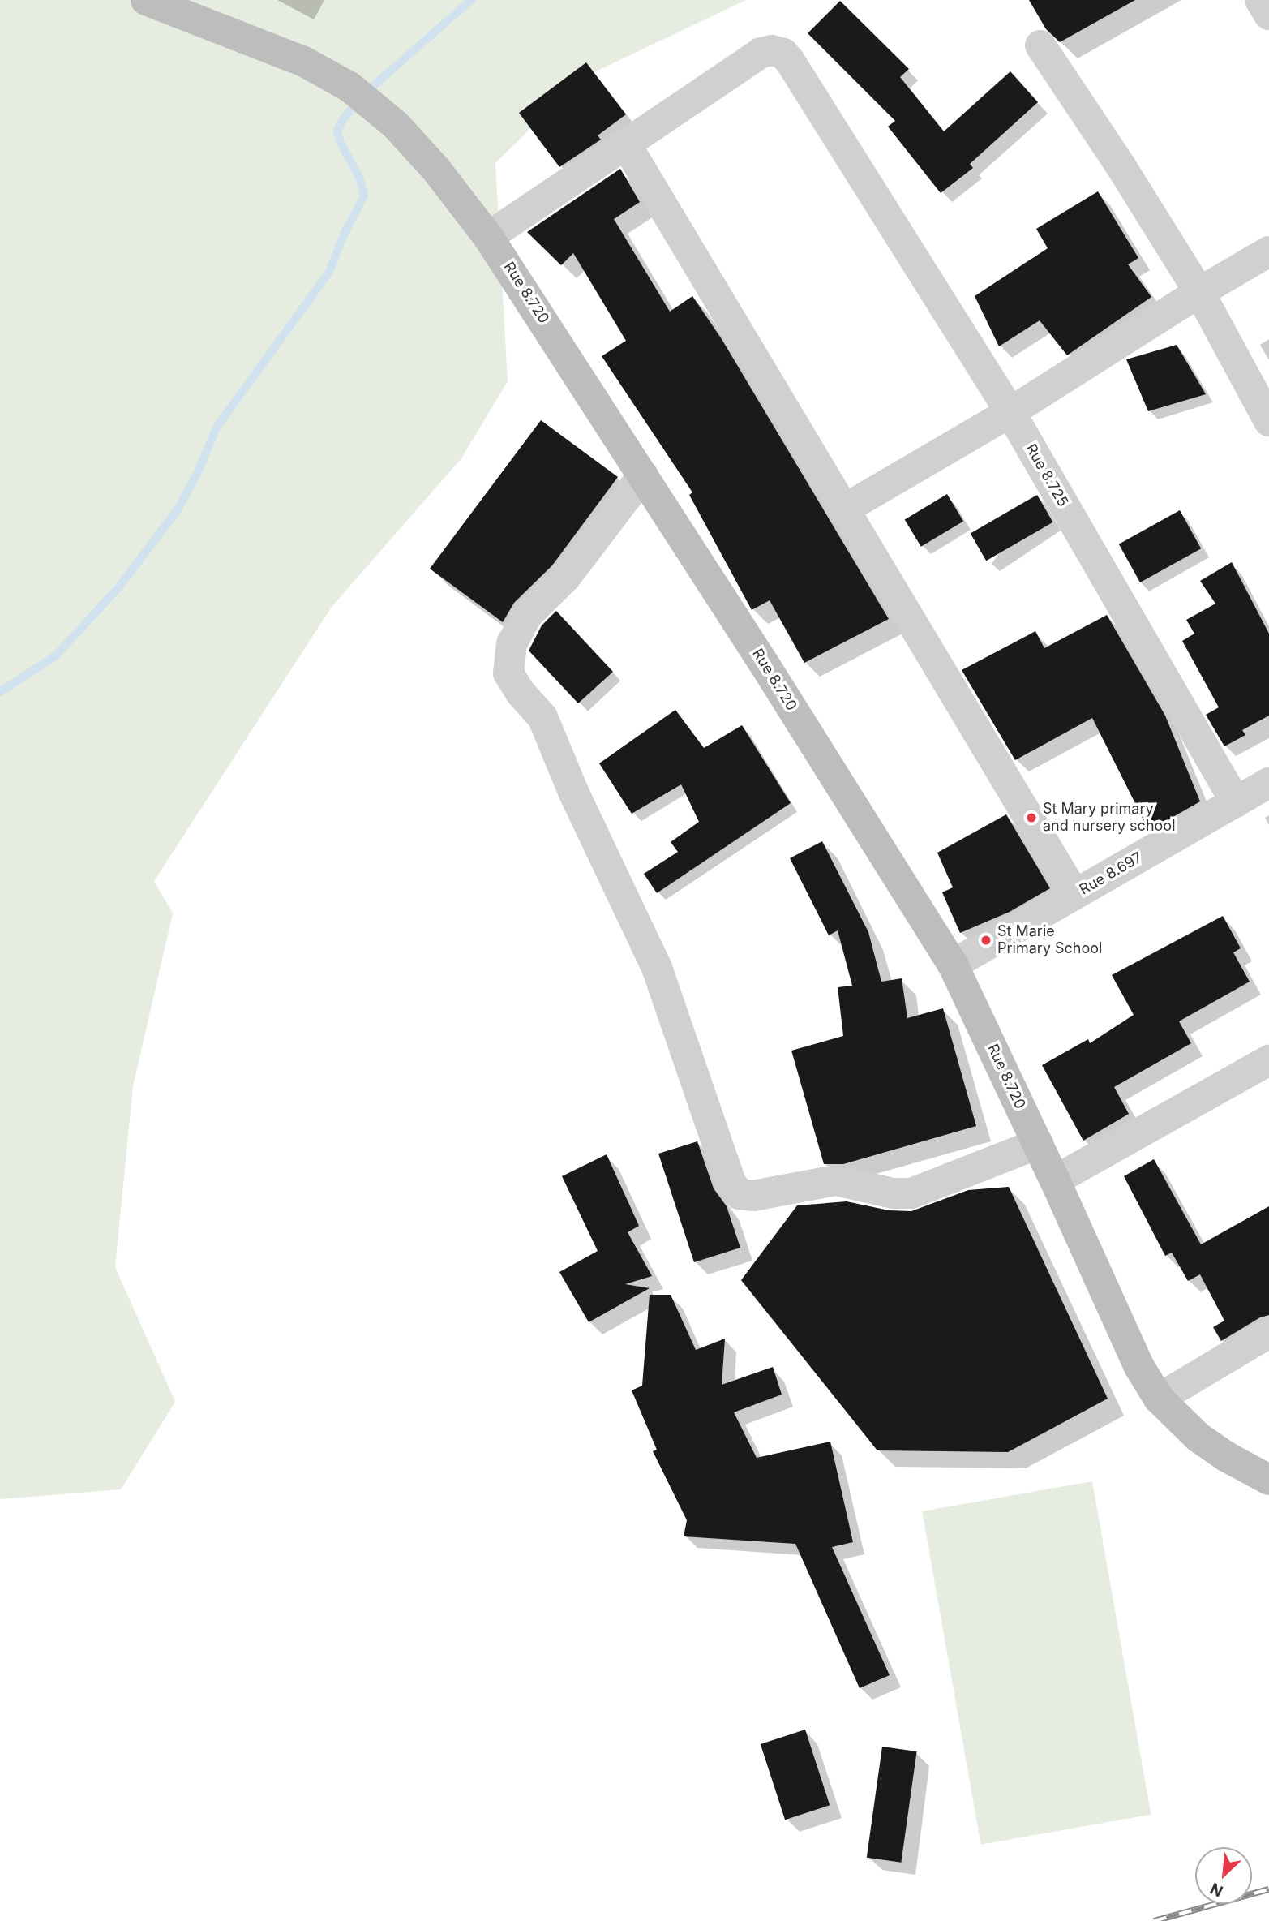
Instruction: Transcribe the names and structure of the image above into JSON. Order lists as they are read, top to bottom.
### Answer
{
  "streets": {
    "main road": ["Rue 8.720"],
    "street": ["Rue 8.725", "Rue 8.697"]
  },
  "crossings": [
    ["Rue 8.720", "Rue 8.697"],
    ["Rue 8.725", "Rue 8.697"]
  ],
  "places": ["St Mary primary and nursery school", "St Marie Primary School"],
  "north": "bottom left"
}
